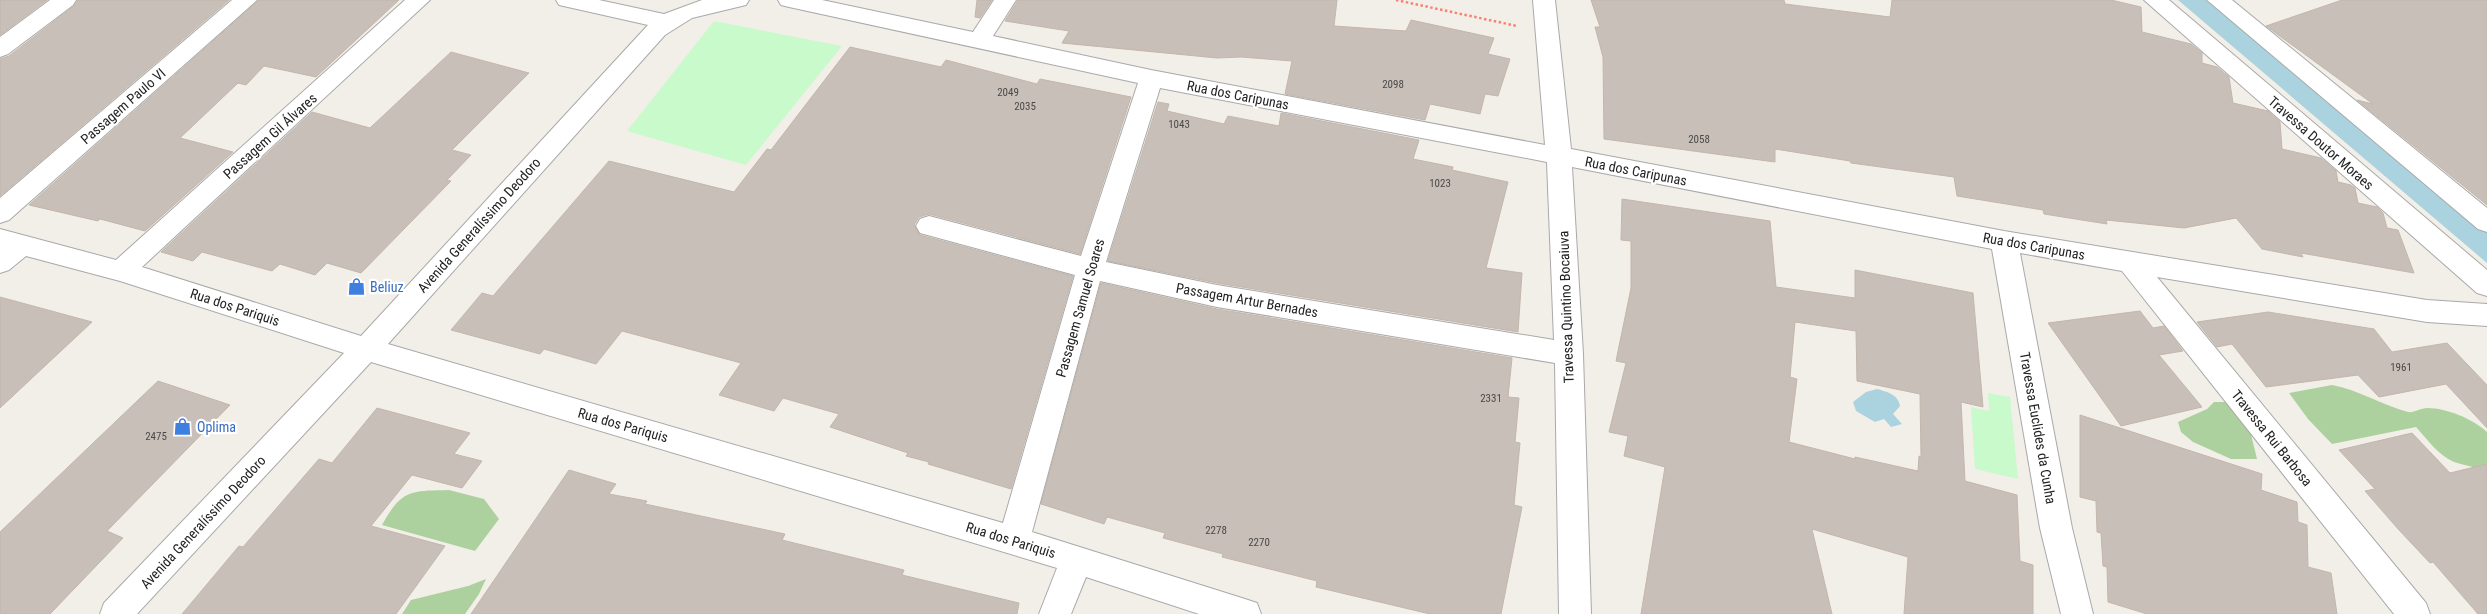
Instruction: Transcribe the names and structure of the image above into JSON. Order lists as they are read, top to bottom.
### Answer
{
  "streets": {
    "street": [
      "Rua dos Caripunas",
      "Passagem Paulo VI",
      "Passagem Gil Álvares",
      "Travessa Doutor Moraes",
      "Avenida Generalíssimo Deodoro",
      "Passagem Artur Bernades",
      "Rua dos Pariquis",
      "Travessa Quintino Bocaiuva",
      "Passagem Samuel Soares",
      "Travessa Euclides da Cunha",
      "Travessa Rui Barbosa"
    ]
  },
  "crossings": [
    ["Rua dos Caripunas", "Travessa Quintino Bocaiuva"],
    ["Rua dos Caripunas", "Passagem Samuel Soares"],
    ["Rua dos Caripunas", "Travessa Euclides da Cunha"],
    ["Rua dos Caripunas", "Travessa Rui Barbosa"],
    ["Passagem Gil Álvares", "Rua dos Pariquis"],
    ["Avenida Generalíssimo Deodoro", "Rua dos Pariquis"],
    ["Passagem Artur Bernades", "Travessa Quintino Bocaiuva"],
    ["Passagem Artur Bernades", "Passagem Samuel Soares"],
    ["Rua dos Pariquis", "Passagem Samuel Soares"]
  ],
  "places": {
    "shop": ["Beliuz", "Oplima"]
  },
  "house_numbers": [
    "2098",
    "2049",
    "2035",
    "1043",
    "2058",
    "1023",
    "1961",
    "2331",
    "2475",
    "2278",
    "2270"
  ]
}
